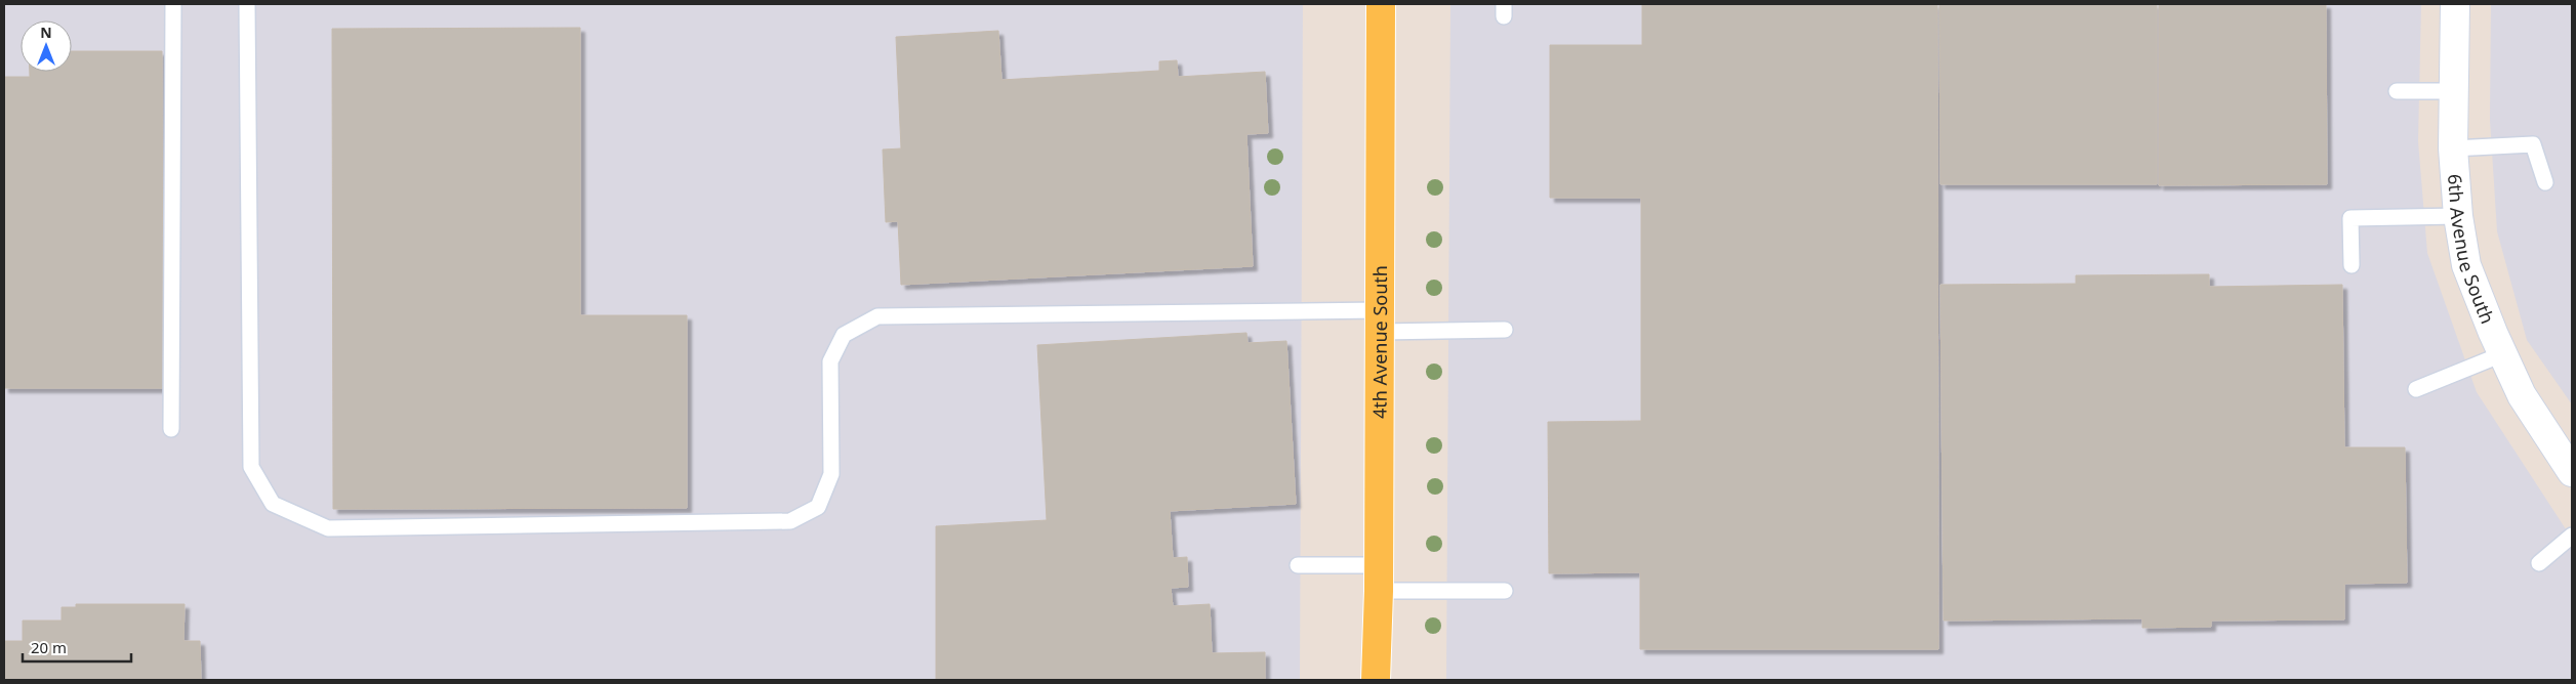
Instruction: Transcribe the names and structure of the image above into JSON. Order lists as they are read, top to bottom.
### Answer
{
  "streets": {
    "main road": ["4th Avenue South"],
    "street": ["6th Avenue South"]
  },
  "scale_bar": "20 m",
  "north": "top"
}
